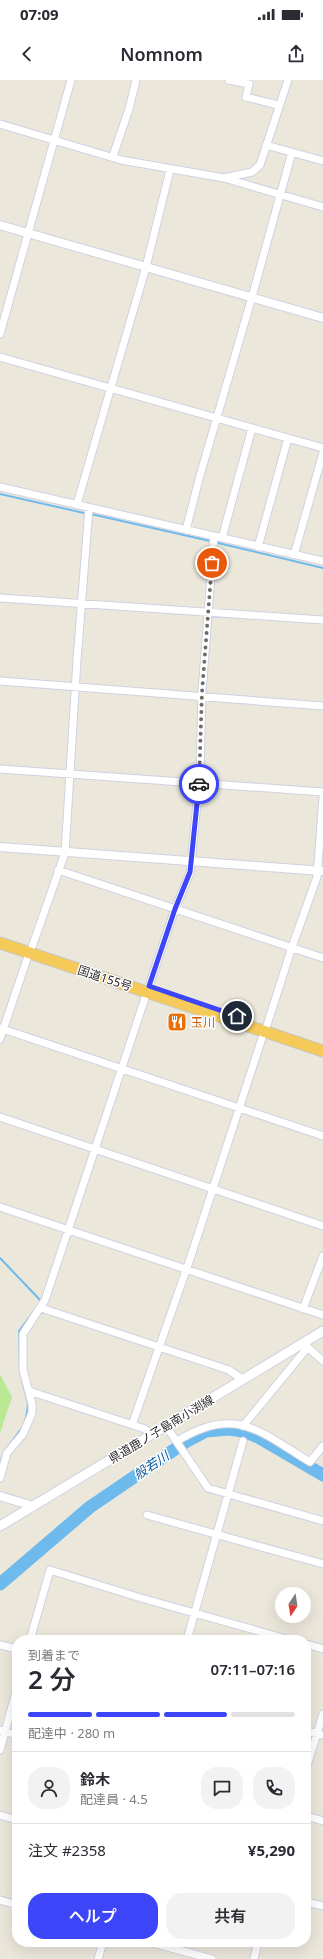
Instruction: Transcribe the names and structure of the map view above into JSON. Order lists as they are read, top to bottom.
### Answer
{
  "streets": {
    "highway": ["国道155号"],
    "main road": ["県道鹿ノ子島南小渕線"]
  },
  "water": ["般若川"],
  "places": {
    "restaurant": ["玉川"]
  },
  "north": "bottom",
  "page": {
    "status": "07:09",
    "header": "Nomnom",
    "heading": ["2 分", "到着まで", "07:11–07:16"],
    "panel": [
      "鈴木",
      "配達員 · 4.5",
      "注文 #2358",
      "¥5,290"
    ],
    "bar": "配達中 · 280 m",
    "buttons": ["ヘルプ", "共有"]
  }
}
